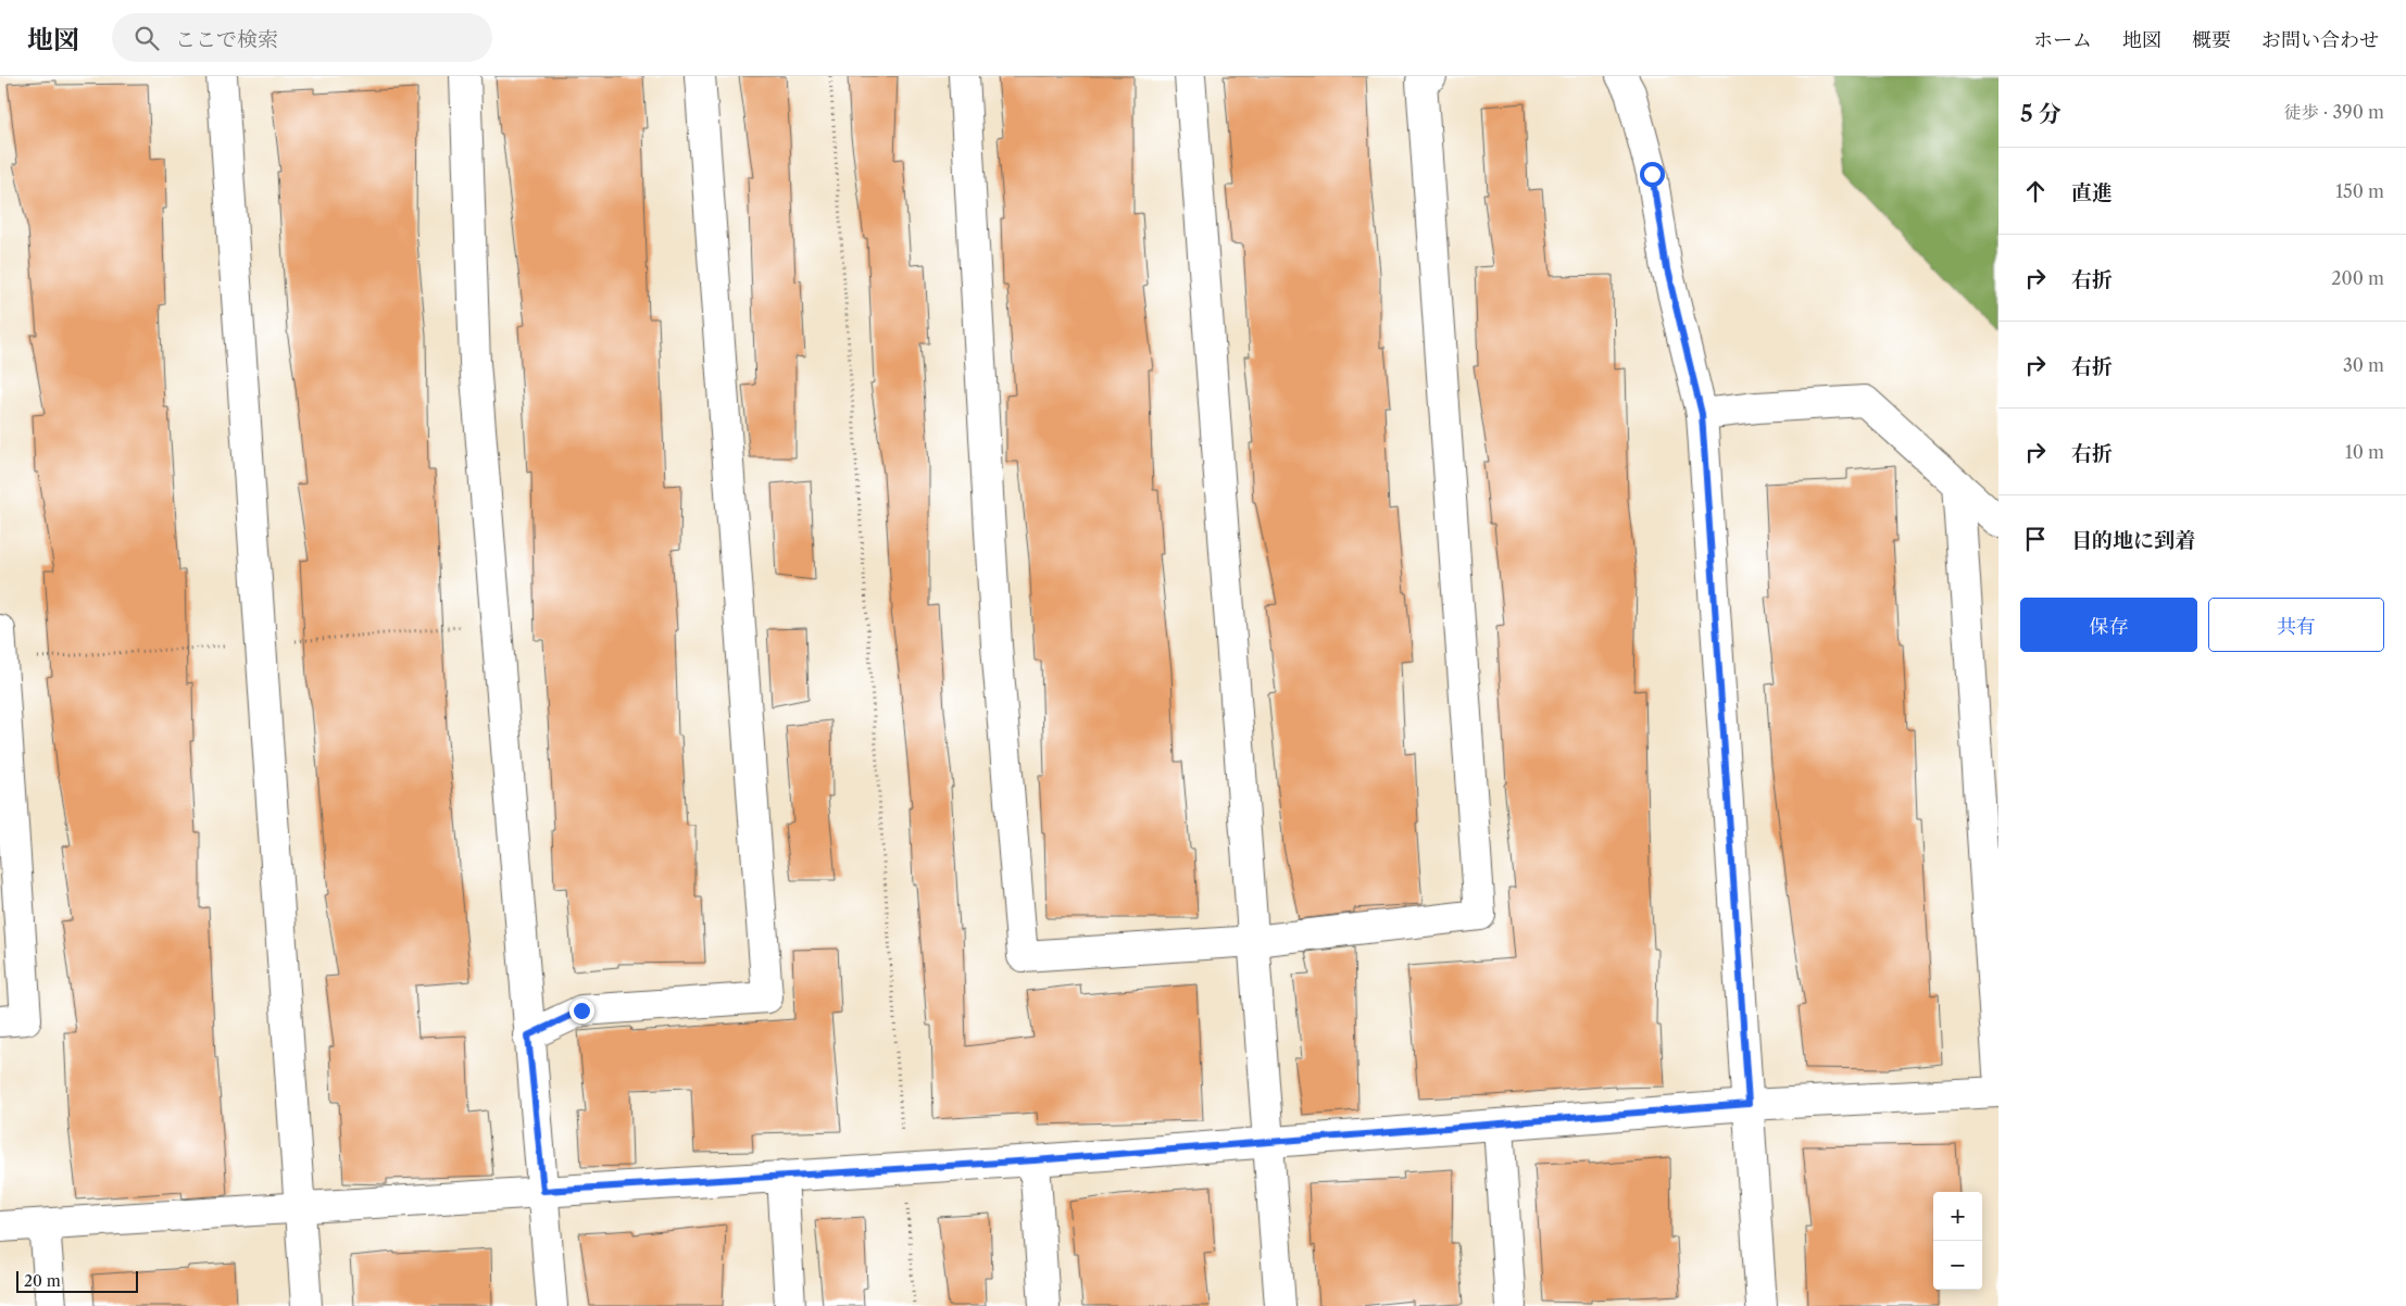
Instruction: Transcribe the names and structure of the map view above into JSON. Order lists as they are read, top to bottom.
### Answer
{
  "scale_bar": "20 m",
  "page": {
    "header": "地図",
    "search": "ここで検索",
    "nav": [
      "ホーム",
      "地図",
      "概要",
      "お問い合わせ"
    ],
    "heading": ["5 分", "徒歩 · 390 m"],
    "list": [
      ["直進", "150 m"],
      ["右折", "200 m"],
      ["右折", "30 m"],
      ["右折", "10 m"],
      "目的地に到着"
    ],
    "buttons": ["保存", "共有"],
    "map_buttons": ["+", "−"],
    "scale": "20 m"
  }
}
